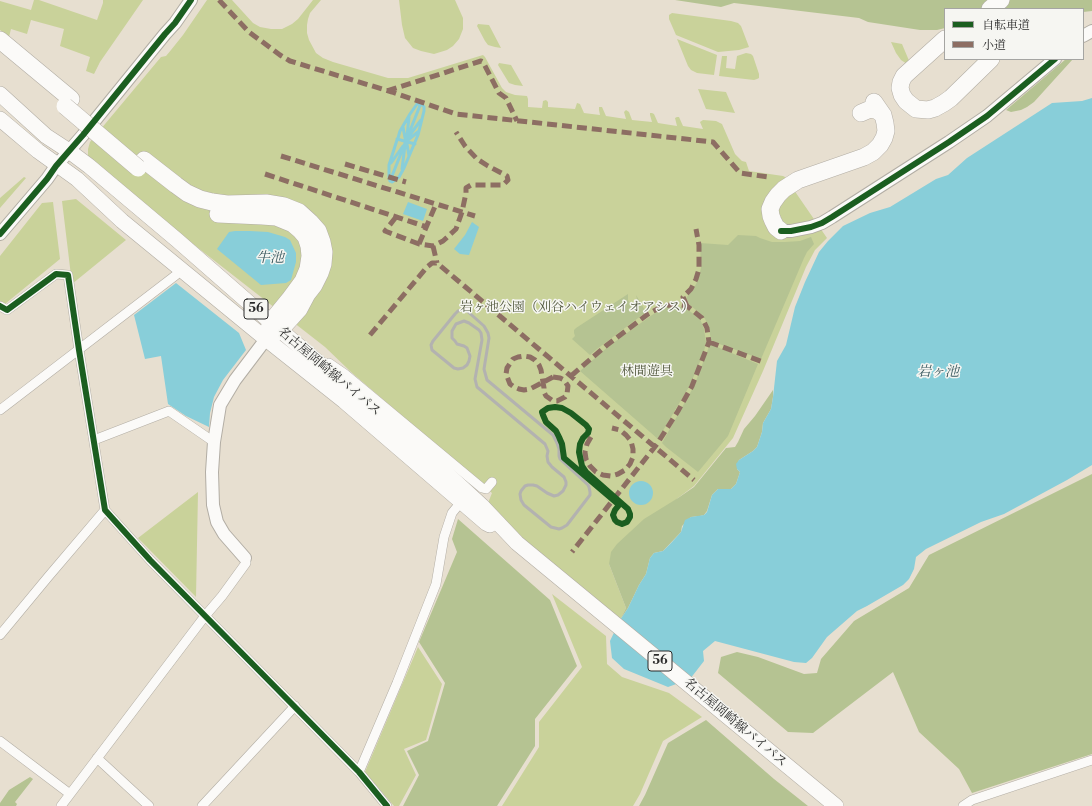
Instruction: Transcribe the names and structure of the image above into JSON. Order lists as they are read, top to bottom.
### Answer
{
  "streets": {
    "main road": ["56", "名古屋岡崎線バイパス"]
  },
  "water": ["牛池", "岩ヶ池"],
  "parks": ["岩ヶ池公園（刈谷ハイウェイオアシス）", "林間遊具"],
  "legend": ["自転車道", "小道"]
}
